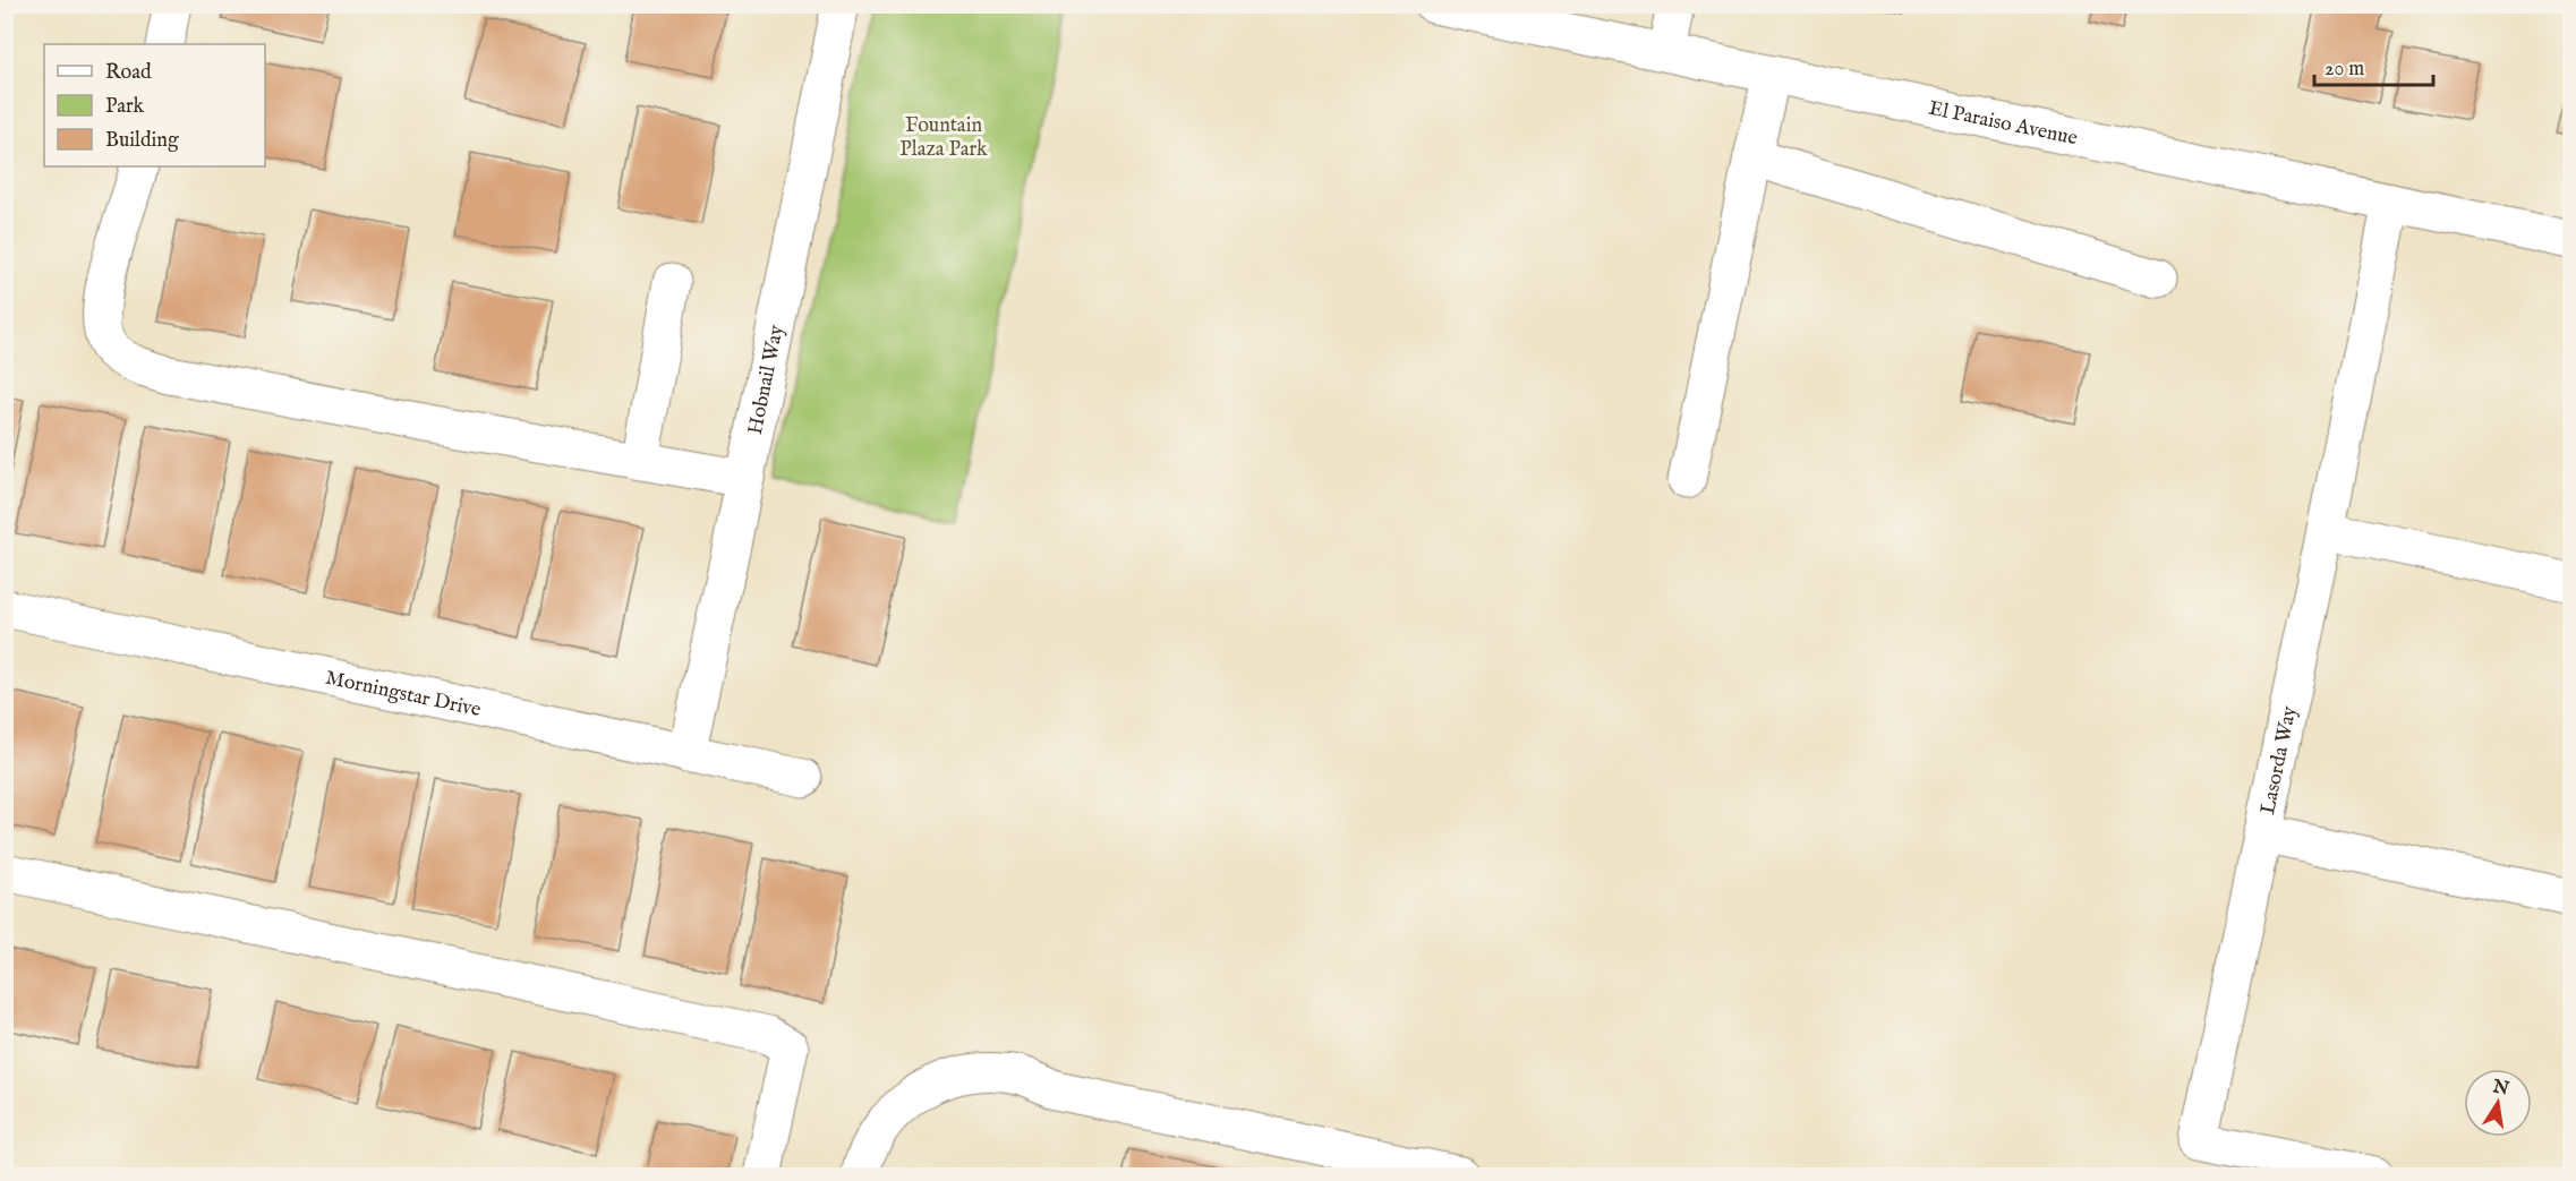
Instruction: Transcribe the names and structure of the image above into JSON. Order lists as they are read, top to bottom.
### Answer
{
  "streets": {
    "street": [
      "El Paraiso Avenue",
      "Hobnail Way",
      "Morningstar Drive",
      "Lasorda Way"
    ]
  },
  "crossings": [
    ["El Paraiso Avenue", "Lasorda Way"],
    ["Hobnail Way", "Morningstar Drive"]
  ],
  "parks": ["Fountain Plaza Park"],
  "legend": ["Road", "Park", "Building"],
  "scale_bar": "20 m",
  "north": "top"
}
